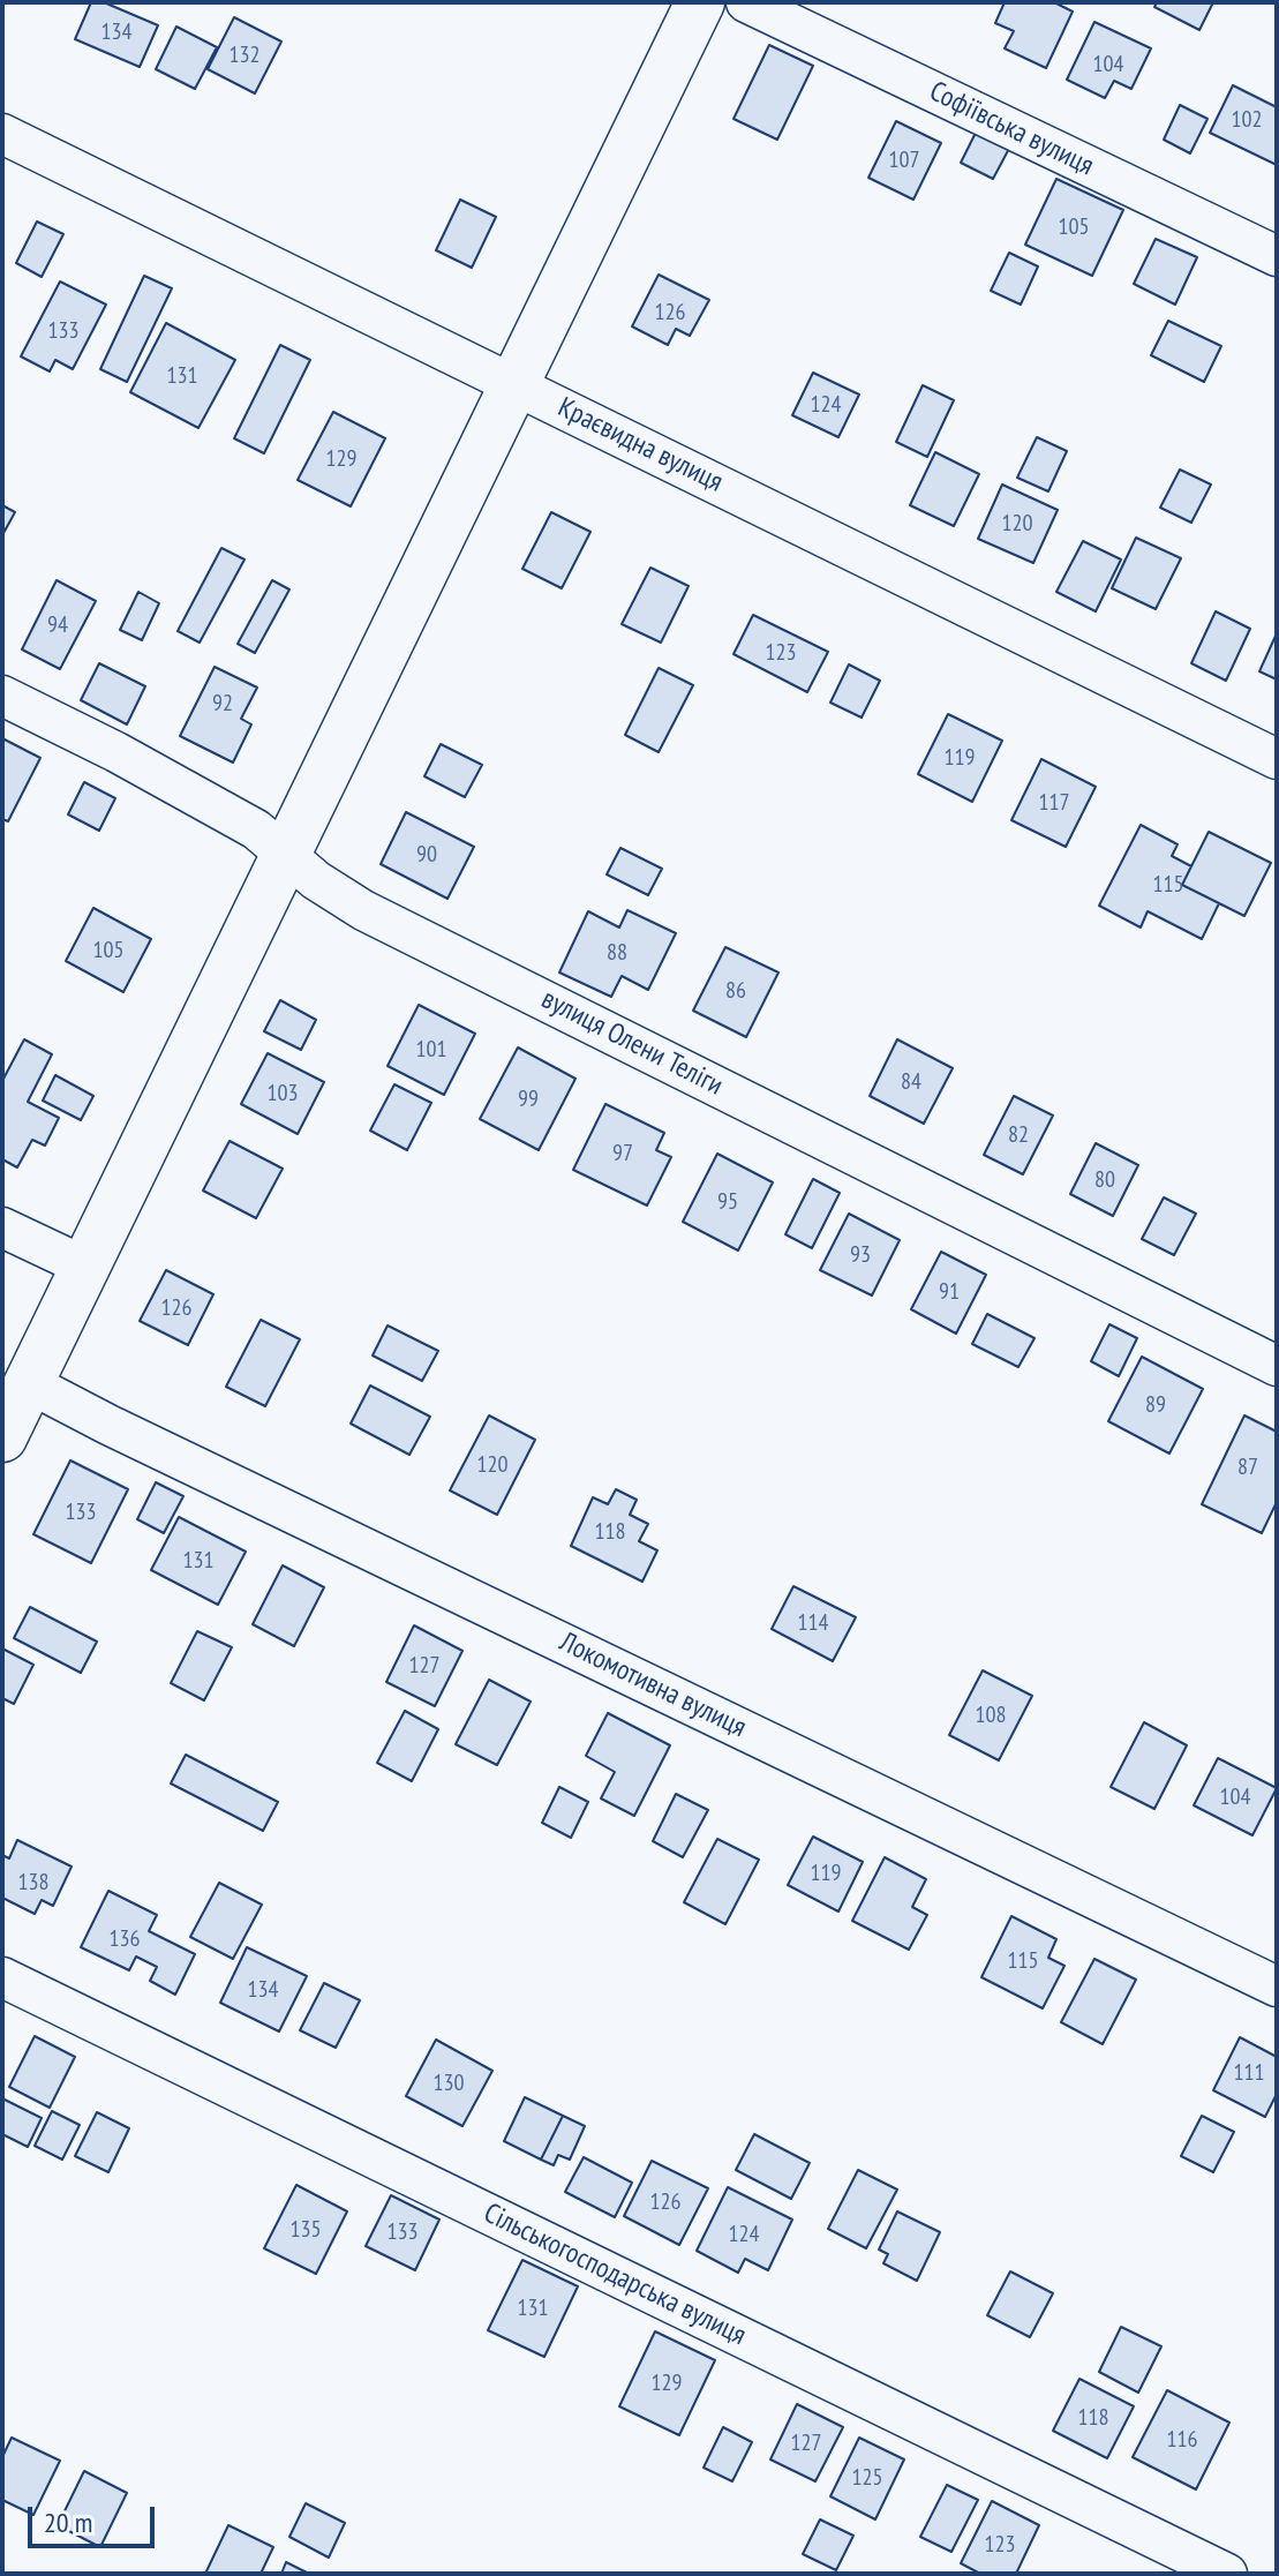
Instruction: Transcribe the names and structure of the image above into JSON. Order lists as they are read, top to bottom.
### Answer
{
  "streets": {
    "street": [
      "Софіївська вулиця",
      "Краєвидна вулиця",
      "вулиця Олени Теліги",
      "Локомотивна вулиця",
      "Сільськогосподарська вулиця"
    ]
  },
  "house_numbers": [
    "134",
    "132",
    "104",
    "102",
    "107",
    "105",
    "126",
    "133",
    "131",
    "124",
    "129",
    "120",
    "94",
    "123",
    "92",
    "119",
    "117",
    "90",
    "115",
    "105",
    "88",
    "86",
    "101",
    "84",
    "103",
    "99",
    "82",
    "97",
    "80",
    "95",
    "93",
    "91",
    "126",
    "89",
    "120",
    "87",
    "133",
    "118",
    "131",
    "114",
    "127",
    "108",
    "104",
    "119",
    "138",
    "136",
    "115",
    "134",
    "111",
    "130",
    "126",
    "135",
    "133",
    "124",
    "131",
    "129",
    "118",
    "116",
    "127",
    "125",
    "123"
  ],
  "scale_bar": "20 m"
}
